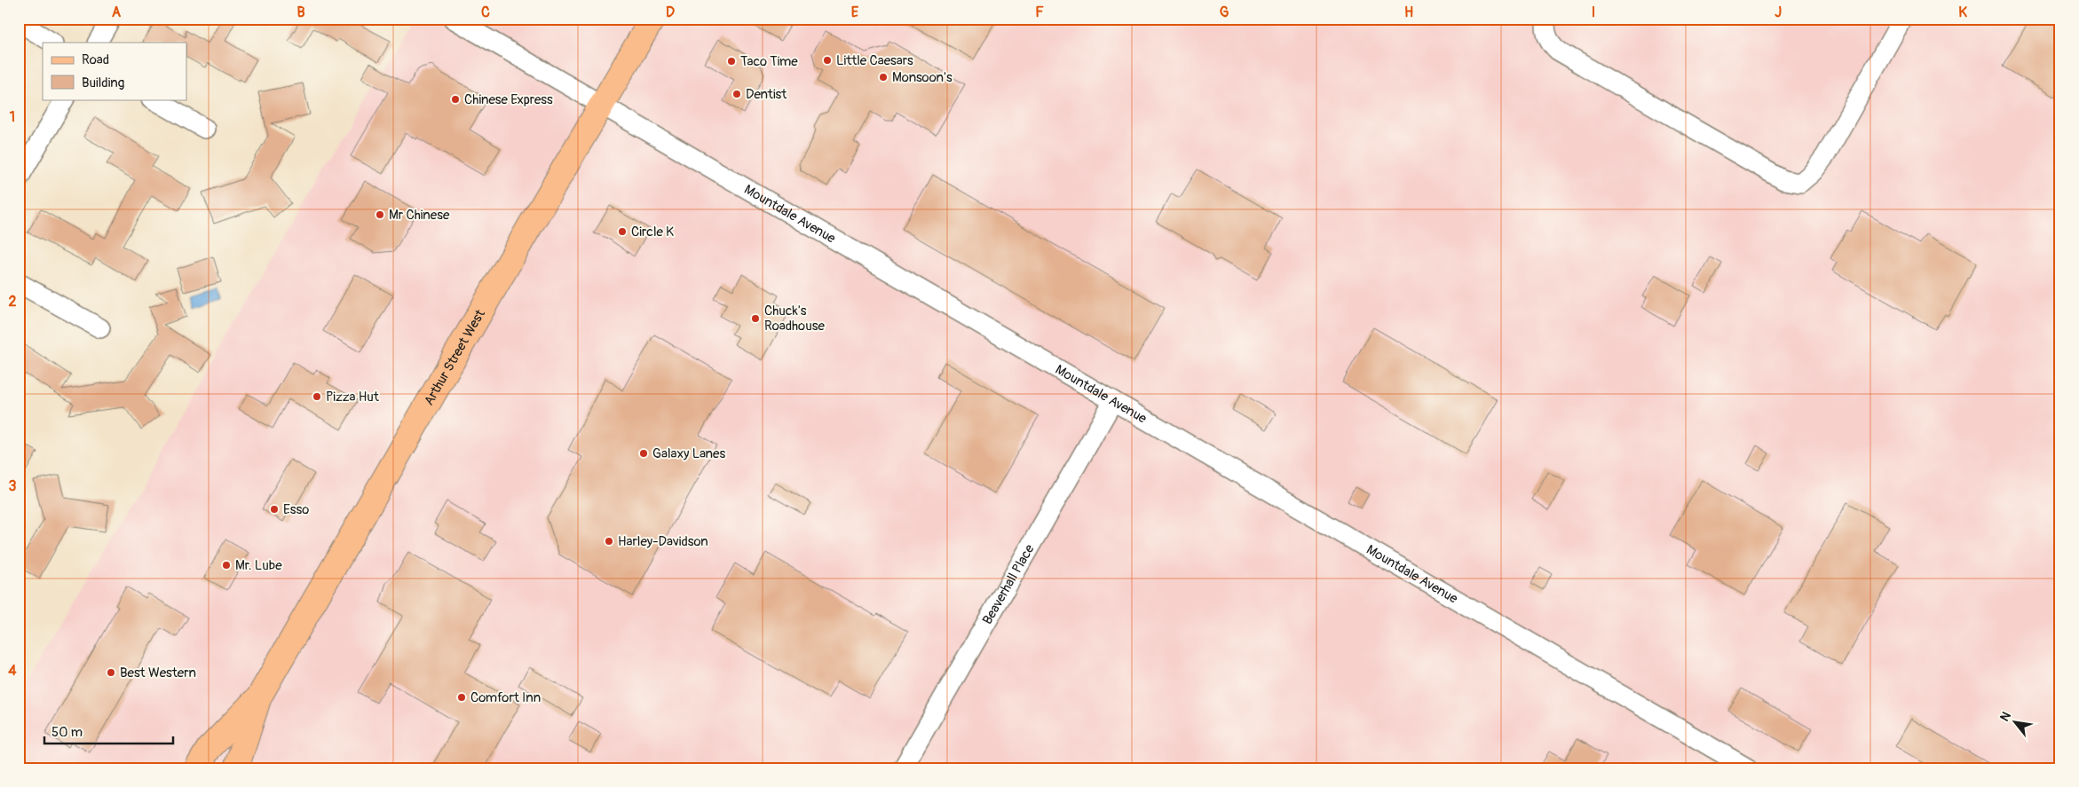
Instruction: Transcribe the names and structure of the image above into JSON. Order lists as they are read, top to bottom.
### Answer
{
  "streets": {
    "main road": ["Arthur Street West"],
    "street": ["Mountdale Avenue", "Beaverhall Place"]
  },
  "crossings": [
    ["Mountdale Avenue", "Arthur Street West"],
    ["Mountdale Avenue", "Beaverhall Place"]
  ],
  "places": [
    "Little Caesars",
    "Taco Time",
    "Monsoon's",
    "Dentist",
    "Chinese Express",
    "Mr Chinese",
    "Circle K",
    "Chuck's Roadhouse",
    "Pizza Hut",
    "Galaxy Lanes",
    "Esso",
    "Harley-Davidson",
    "Mr. Lube",
    "Best Western",
    "Comfort Inn"
  ],
  "legend": ["Road", "Building"],
  "scale_bar": "50 m",
  "north": "top left",
  "grid": {
    "columns": [
      "A",
      "B",
      "C",
      "D",
      "E",
      "F",
      "G",
      "H",
      "I",
      "J",
      "K"
    ],
    "rows": [
      "1",
      "2",
      "3",
      "4"
    ]
  }
}
